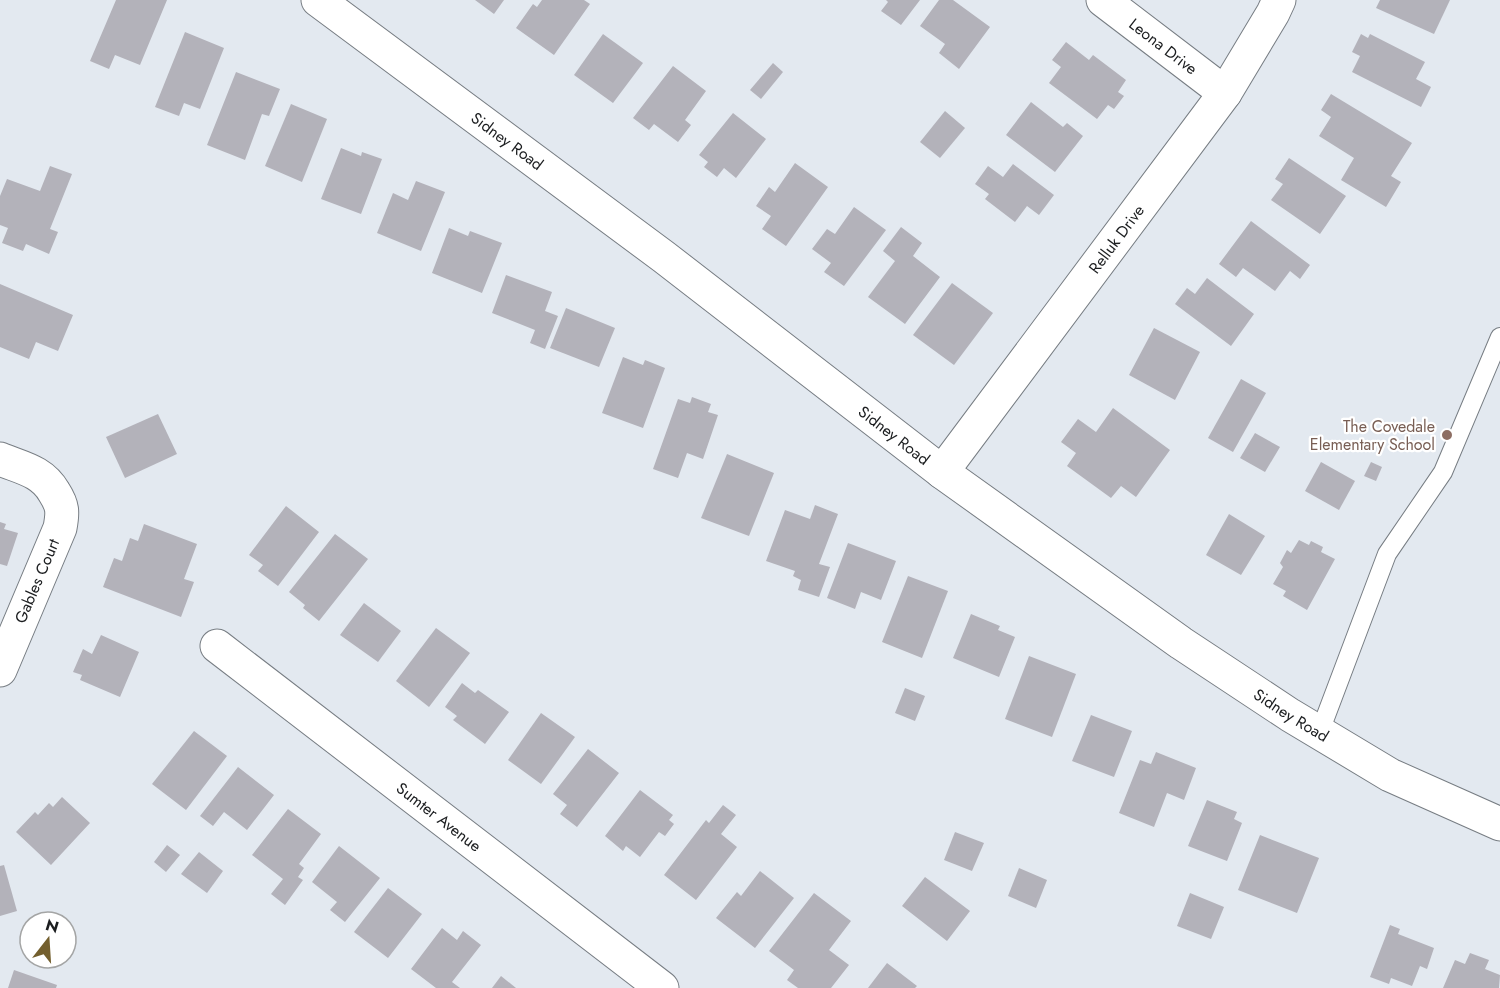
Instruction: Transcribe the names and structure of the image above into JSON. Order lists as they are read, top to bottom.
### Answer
{
  "streets": {
    "street": [
      "Leona Drive",
      "Sidney Road",
      "Relluk Drive",
      "Gables Court",
      "Sumter Avenue"
    ]
  },
  "crossings": [
    ["Leona Drive", "Relluk Drive"],
    ["Sidney Road", "Relluk Drive"]
  ],
  "places": ["The Covedale Elementary School"],
  "north": "top"
}
